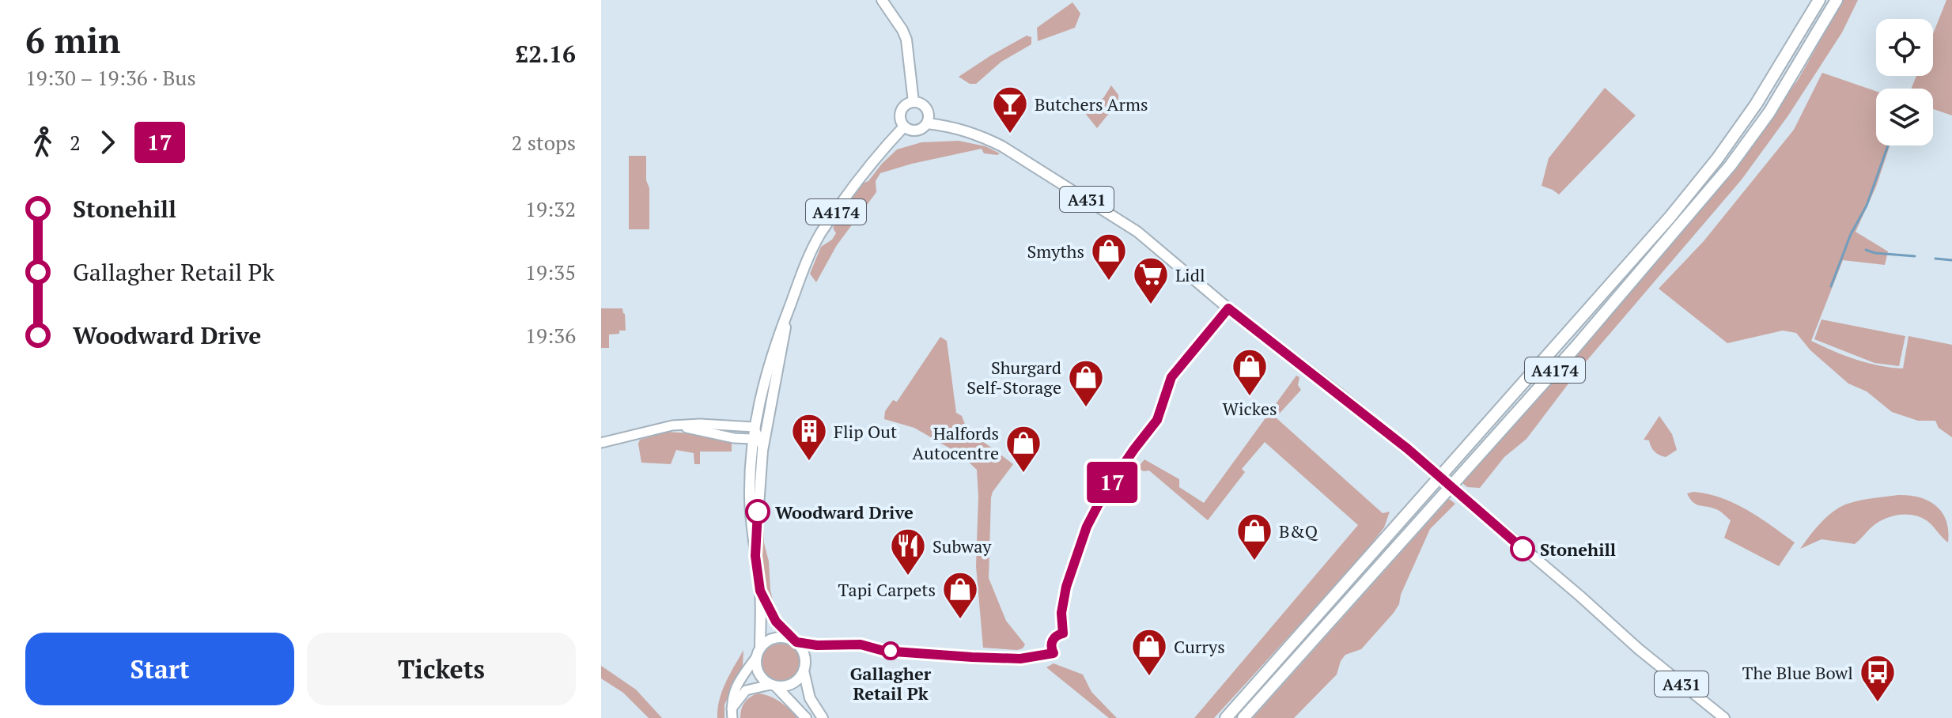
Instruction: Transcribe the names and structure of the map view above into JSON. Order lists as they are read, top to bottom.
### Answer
{
  "streets": {
    "highway": ["A4174"],
    "main road": ["A431"]
  },
  "crossings": [
    ["A431", "A4174"]
  ],
  "places": {
    "bar": ["Butchers Arms"],
    "shop": [
      "Smyths",
      "Wickes",
      "Shurgard Self-Storage",
      "Halfords Autocentre",
      "B&Q",
      "Tapi Carpets",
      "Currys"
    ],
    "supermarket": ["Lidl"],
    "building": ["Flip Out"],
    "other": ["Woodward Drive", "Stonehill", "Gallagher Retail Pk"],
    "restaurant": ["Subway"],
    "bus stop": ["The Blue Bowl"]
  },
  "lines": ["bus line 17"],
  "page": {
    "heading": ["6 min", "19:30 – 19:36 · Bus", "£2.16"],
    "on_map": "17",
    "legs": ["2", "17", "2 stops"],
    "list": [
      {
        "name": "Stonehill",
        "value": "19:32"
      },
      {
        "name": "Gallagher Retail Pk",
        "value": "19:35"
      },
      {
        "name": "Woodward Drive",
        "value": "19:36"
      }
    ],
    "buttons": ["Start", "Tickets"]
  }
}
